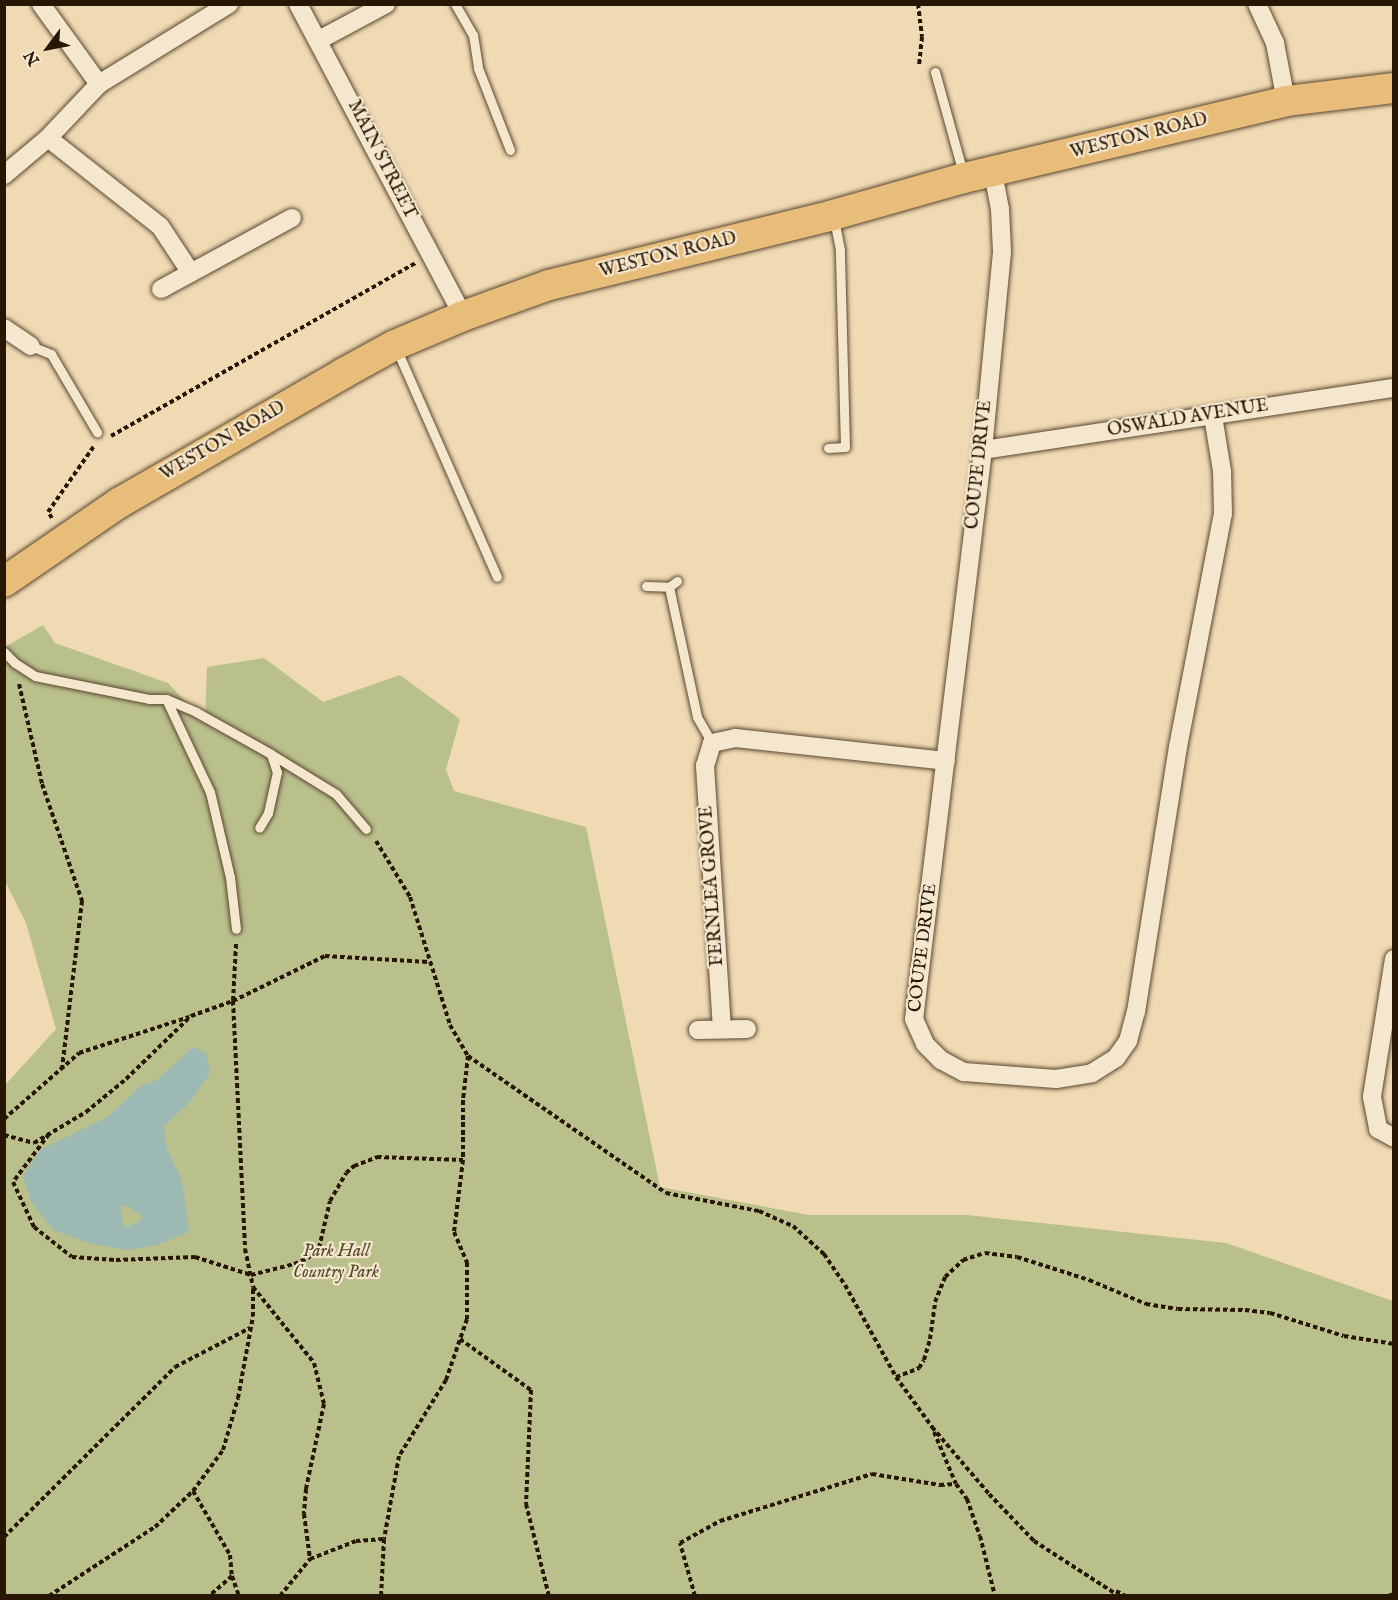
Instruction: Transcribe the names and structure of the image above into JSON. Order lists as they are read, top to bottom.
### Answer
{
  "streets": {
    "highway": ["WESTON ROAD"],
    "street": [
      "MAIN STREET",
      "OSWALD AVENUE",
      "COUPE DRIVE",
      "FERNLEA GROVE"
    ]
  },
  "crossings": [
    ["WESTON ROAD", "MAIN STREET"],
    ["WESTON ROAD", "COUPE DRIVE"],
    ["OSWALD AVENUE", "COUPE DRIVE"]
  ],
  "parks": ["Park Hall Country Park"],
  "north": "bottom left"
}
